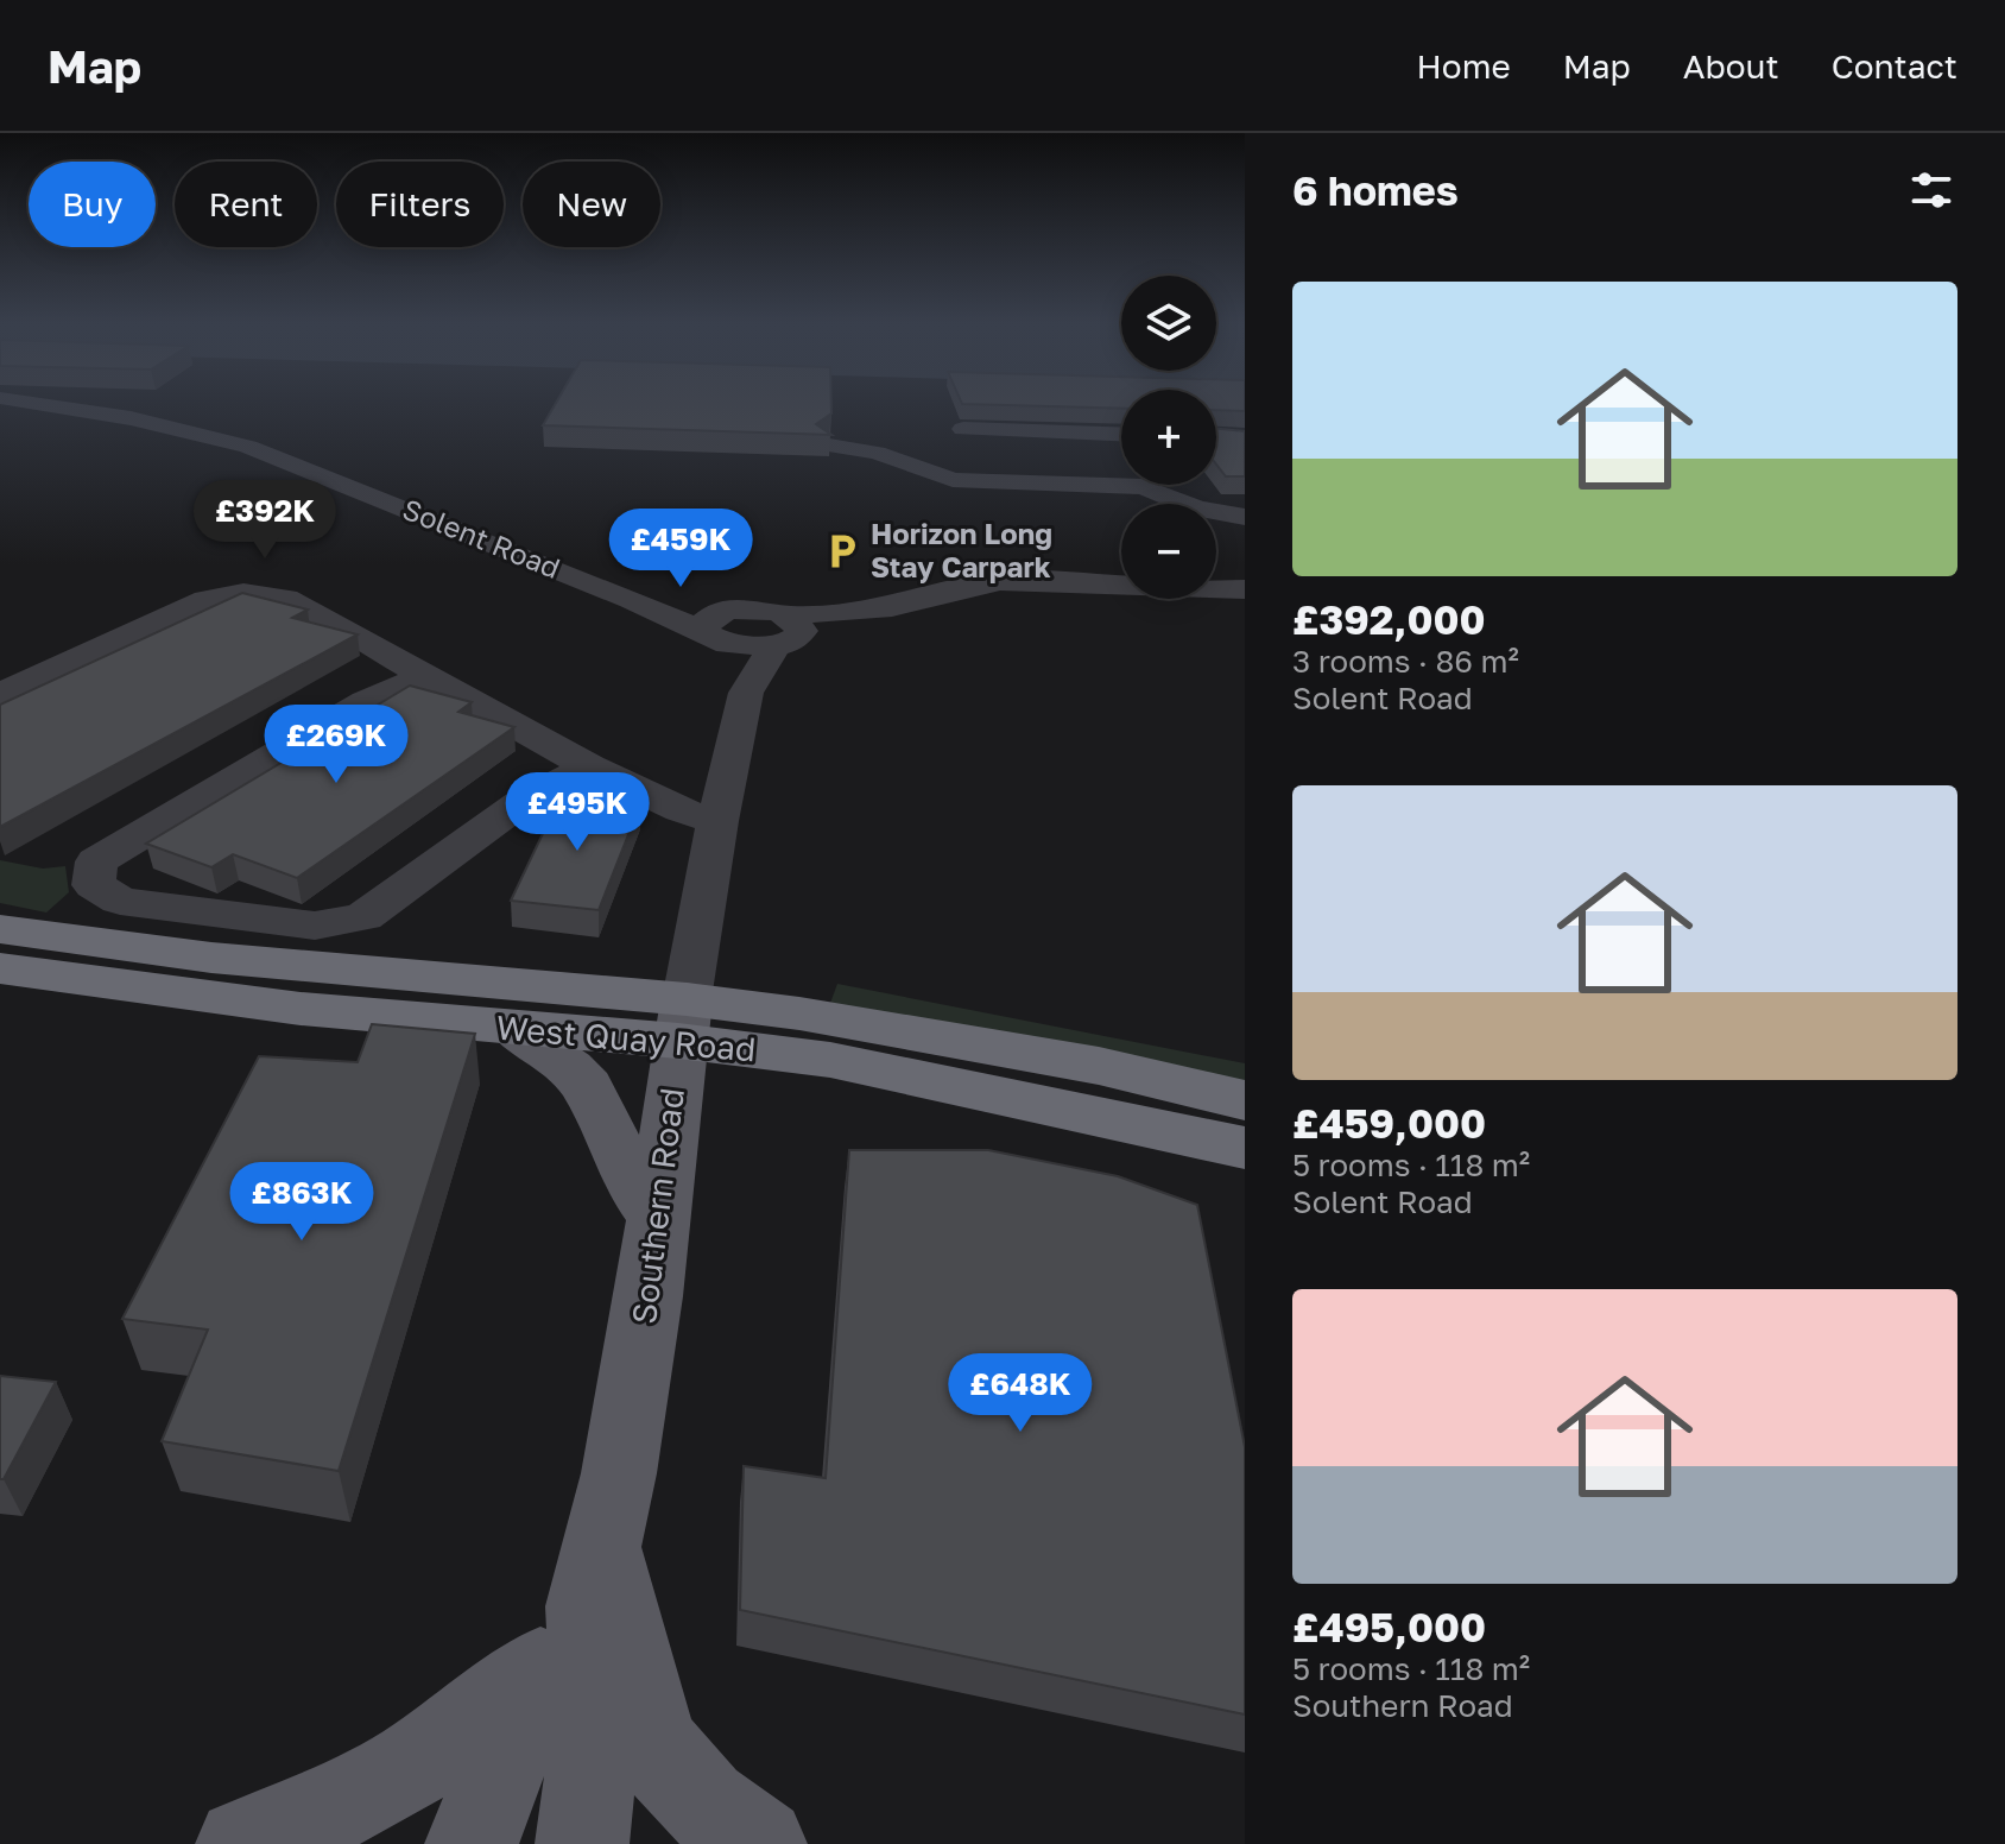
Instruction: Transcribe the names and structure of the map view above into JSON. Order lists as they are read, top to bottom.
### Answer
{
  "streets": {
    "highway": ["West Quay Road"],
    "main road": ["Southern Road"],
    "street": ["Solent Road"]
  },
  "crossings": [
    ["West Quay Road", "Southern Road"]
  ],
  "places": {
    "parking": ["Horizon Long Stay Carpark"]
  },
  "page": {
    "header": "Map",
    "nav": [
      "Home",
      "Map",
      "About",
      "Contact"
    ],
    "heading": "6 homes",
    "chip": [
      "Buy",
      "Rent",
      "Filters",
      "New"
    ],
    "list": [
      {
        "name": "£392,000",
        "note": "3 rooms · 86 m² · Solent Road"
      },
      {
        "name": "£459,000",
        "note": "5 rooms · 118 m² · Solent Road"
      },
      {
        "name": "£495,000",
        "note": "5 rooms · 118 m² · Southern Road"
      }
    ],
    "map_buttons": ["+", "−"],
    "price": [
      "£392K",
      "£459K",
      "£269K",
      "£495K",
      "£863K",
      "£648K"
    ]
  }
}
